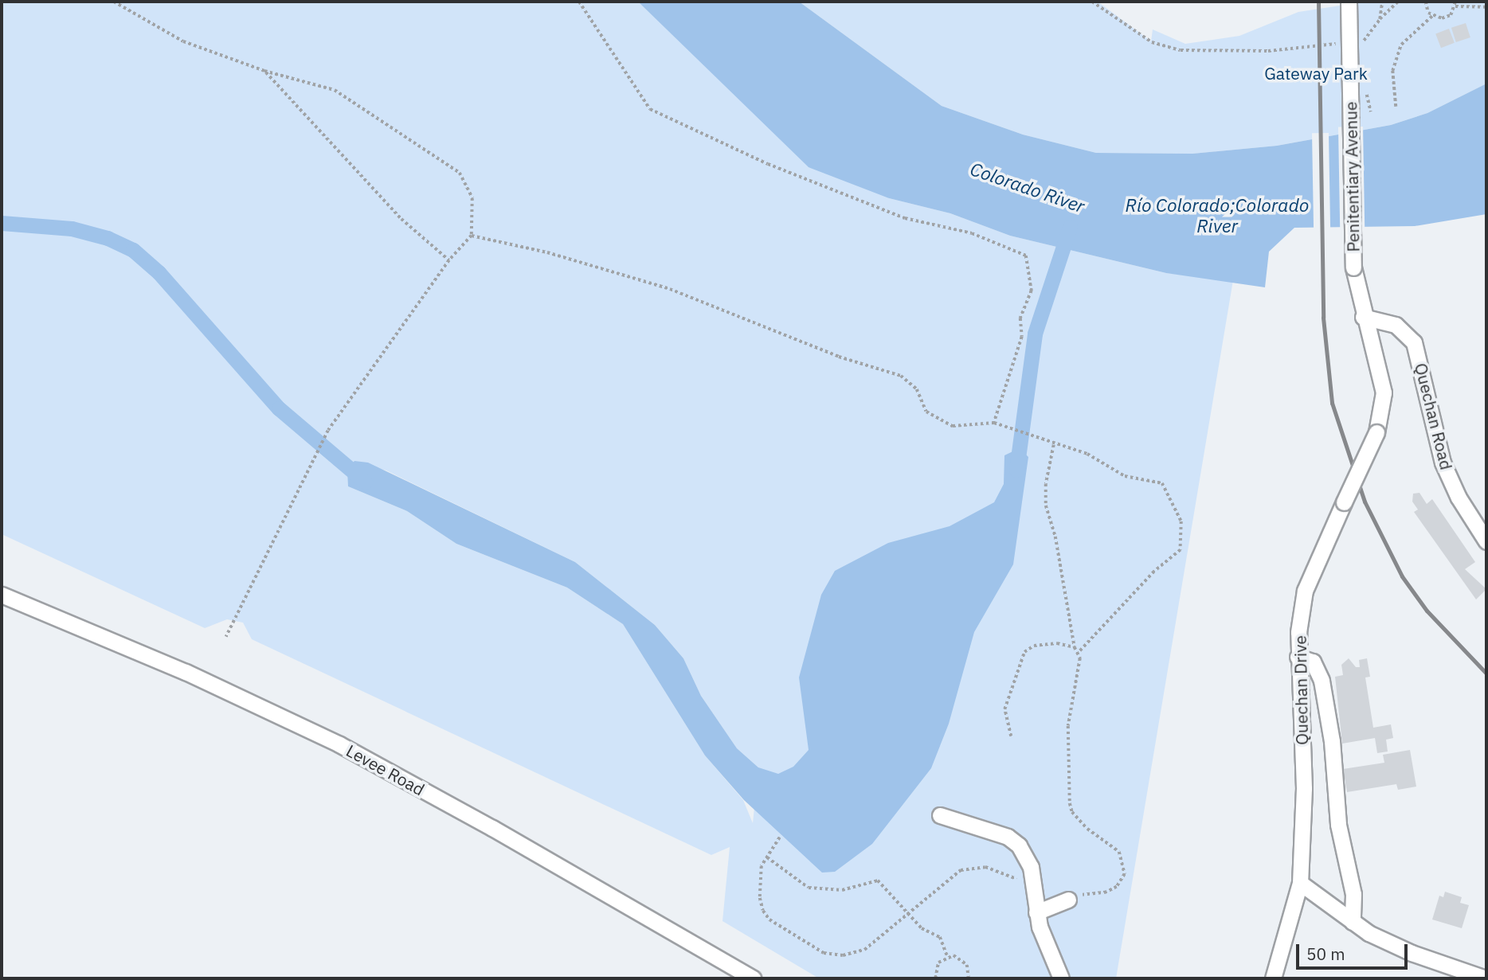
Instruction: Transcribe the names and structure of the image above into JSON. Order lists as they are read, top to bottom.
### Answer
{
  "streets": {
    "street": [
      "Penitentiary Avenue",
      "Quechan Road",
      "Quechan Drive",
      "Levee Road"
    ]
  },
  "crossings": [
    ["Penitentiary Avenue", "Quechan Road"],
    ["Penitentiary Avenue", "Quechan Drive"],
    ["Quechan Road", "Quechan Drive"]
  ],
  "water": ["Colorado River", "Río Colorado;Colorado River"],
  "parks": ["Gateway Park"],
  "scale_bar": "50 m"
}
